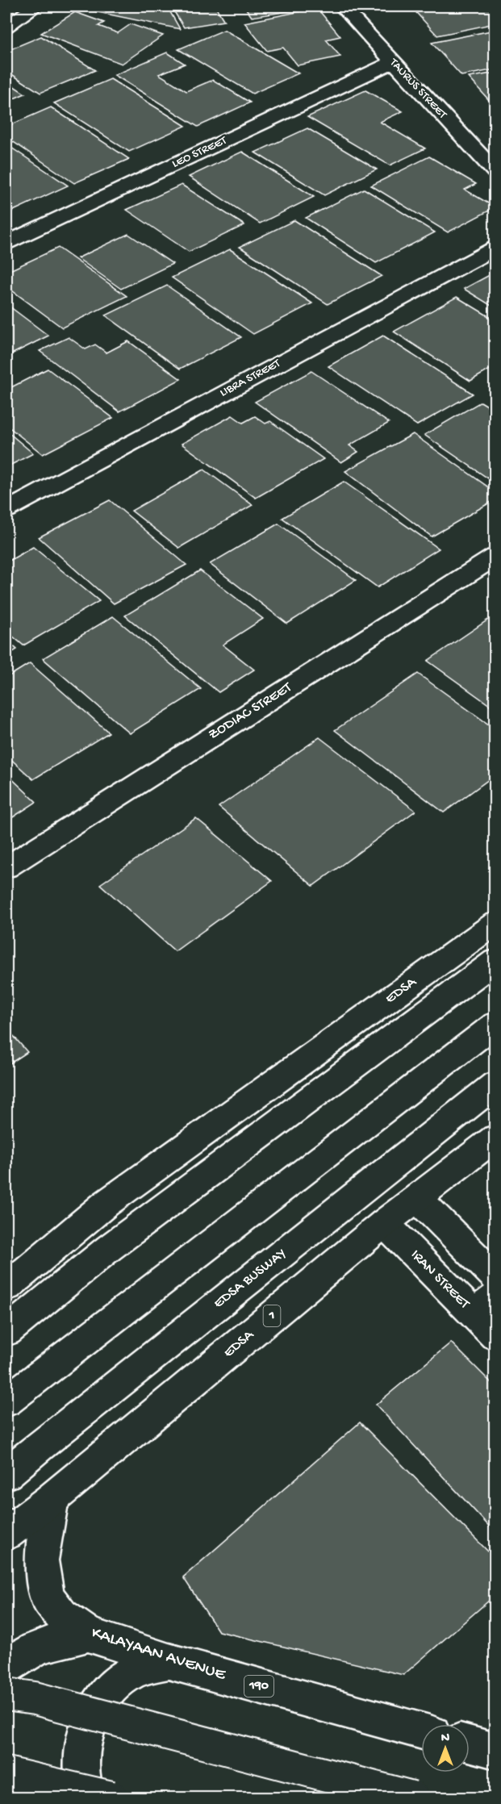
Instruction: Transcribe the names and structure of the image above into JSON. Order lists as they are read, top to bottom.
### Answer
{
  "streets": {
    "main road": [
      "TAURUS STREET",
      "LEO STREET",
      "LIBRA STREET",
      "ZODIAC STREET",
      "EDSA",
      "EDSA BUSWAY",
      "IRAN STREET",
      "1",
      "KALAYAAN AVENUE",
      "190"
    ]
  },
  "crossings": [
    ["TAURUS STREET", "LEO STREET"],
    ["EDSA", "IRAN STREET"],
    ["EDSA", "KALAYAAN AVENUE"]
  ],
  "north": "top"
}
